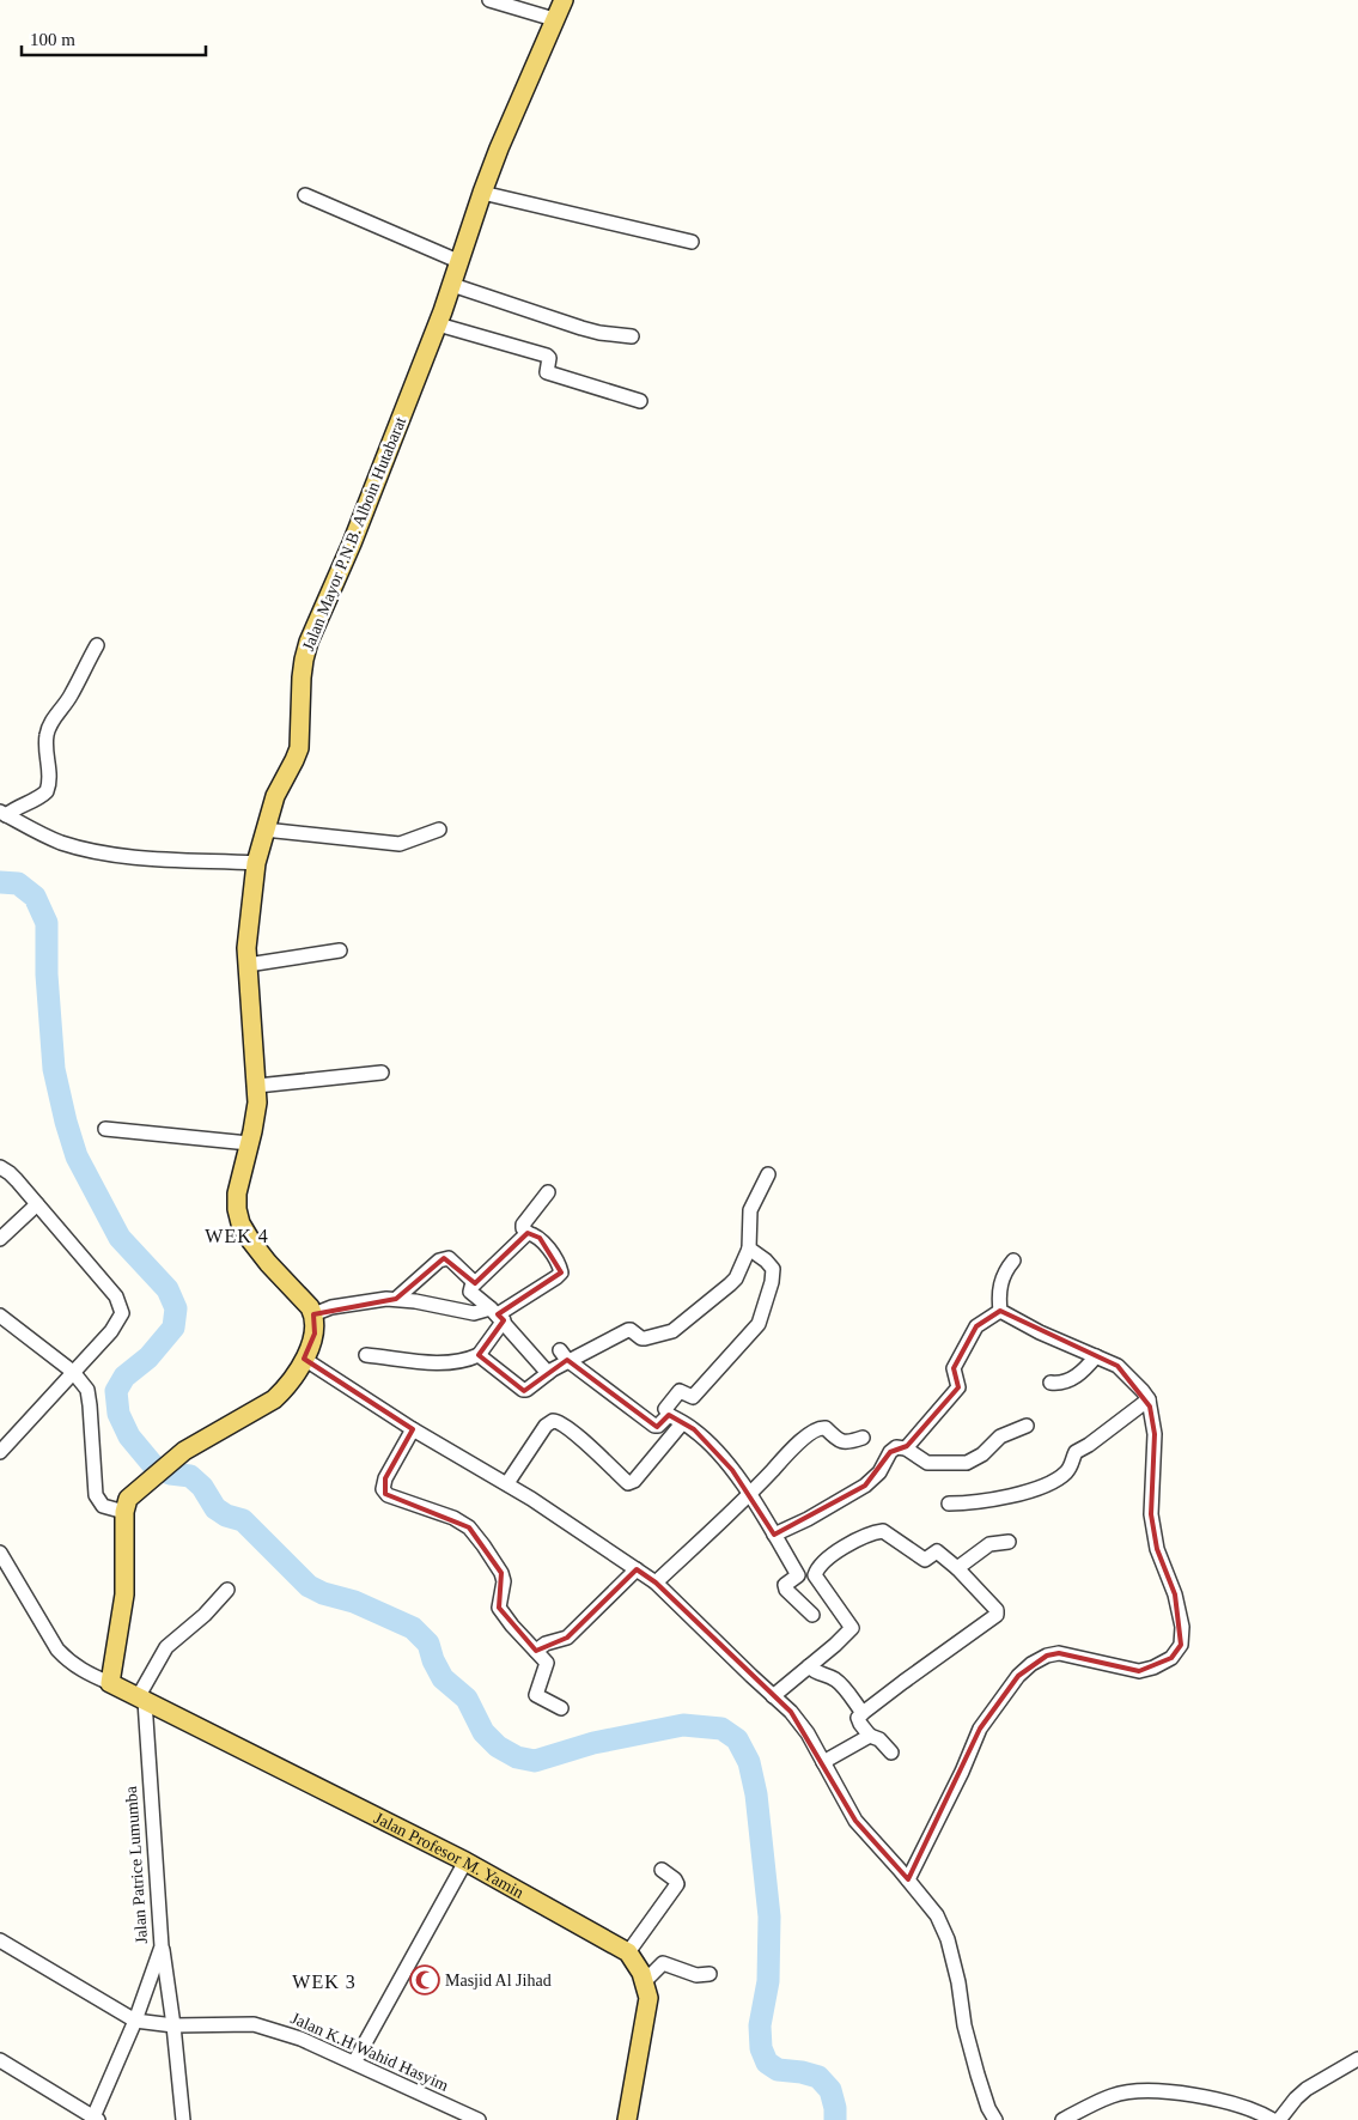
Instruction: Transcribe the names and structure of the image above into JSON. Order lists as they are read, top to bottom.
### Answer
{
  "streets": {
    "main road": ["Jalan Mayor P.N.B. Alboin Hutabarat", "Jalan Profesor M. Yamin"],
    "street": ["Jalan Patrice Lumumba", "Jalan K.H Wahid Hasyim"]
  },
  "crossings": [
    ["Jalan Profesor M. Yamin", "Jalan Patrice Lumumba"],
    ["Jalan Patrice Lumumba", "Jalan K.H Wahid Hasyim"]
  ],
  "districts": ["WEK 4", "WEK 3"],
  "places": {
    "mosque": ["Masjid Al Jihad"]
  },
  "scale_bar": "100 m"
}
